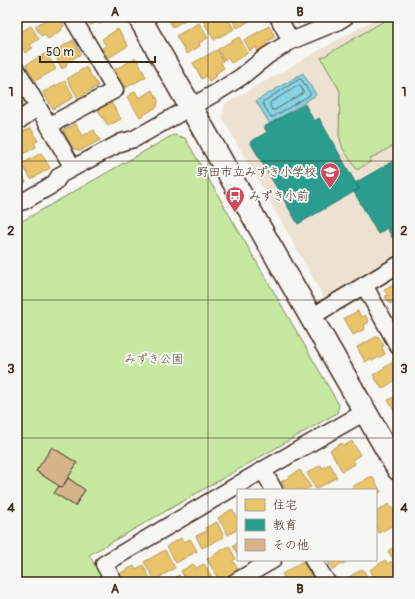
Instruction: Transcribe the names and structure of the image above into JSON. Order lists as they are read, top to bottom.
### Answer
{
  "parks": ["みずき公園"],
  "places": {
    "school or university": ["野田市立みずき小学校"],
    "bus stop": ["みずき小前"]
  },
  "legend": ["住宅", "教育", "その他"],
  "scale_bar": "50 m",
  "grid": {
    "columns": ["A", "B"],
    "rows": [
      "1",
      "2",
      "3",
      "4"
    ]
  }
}
